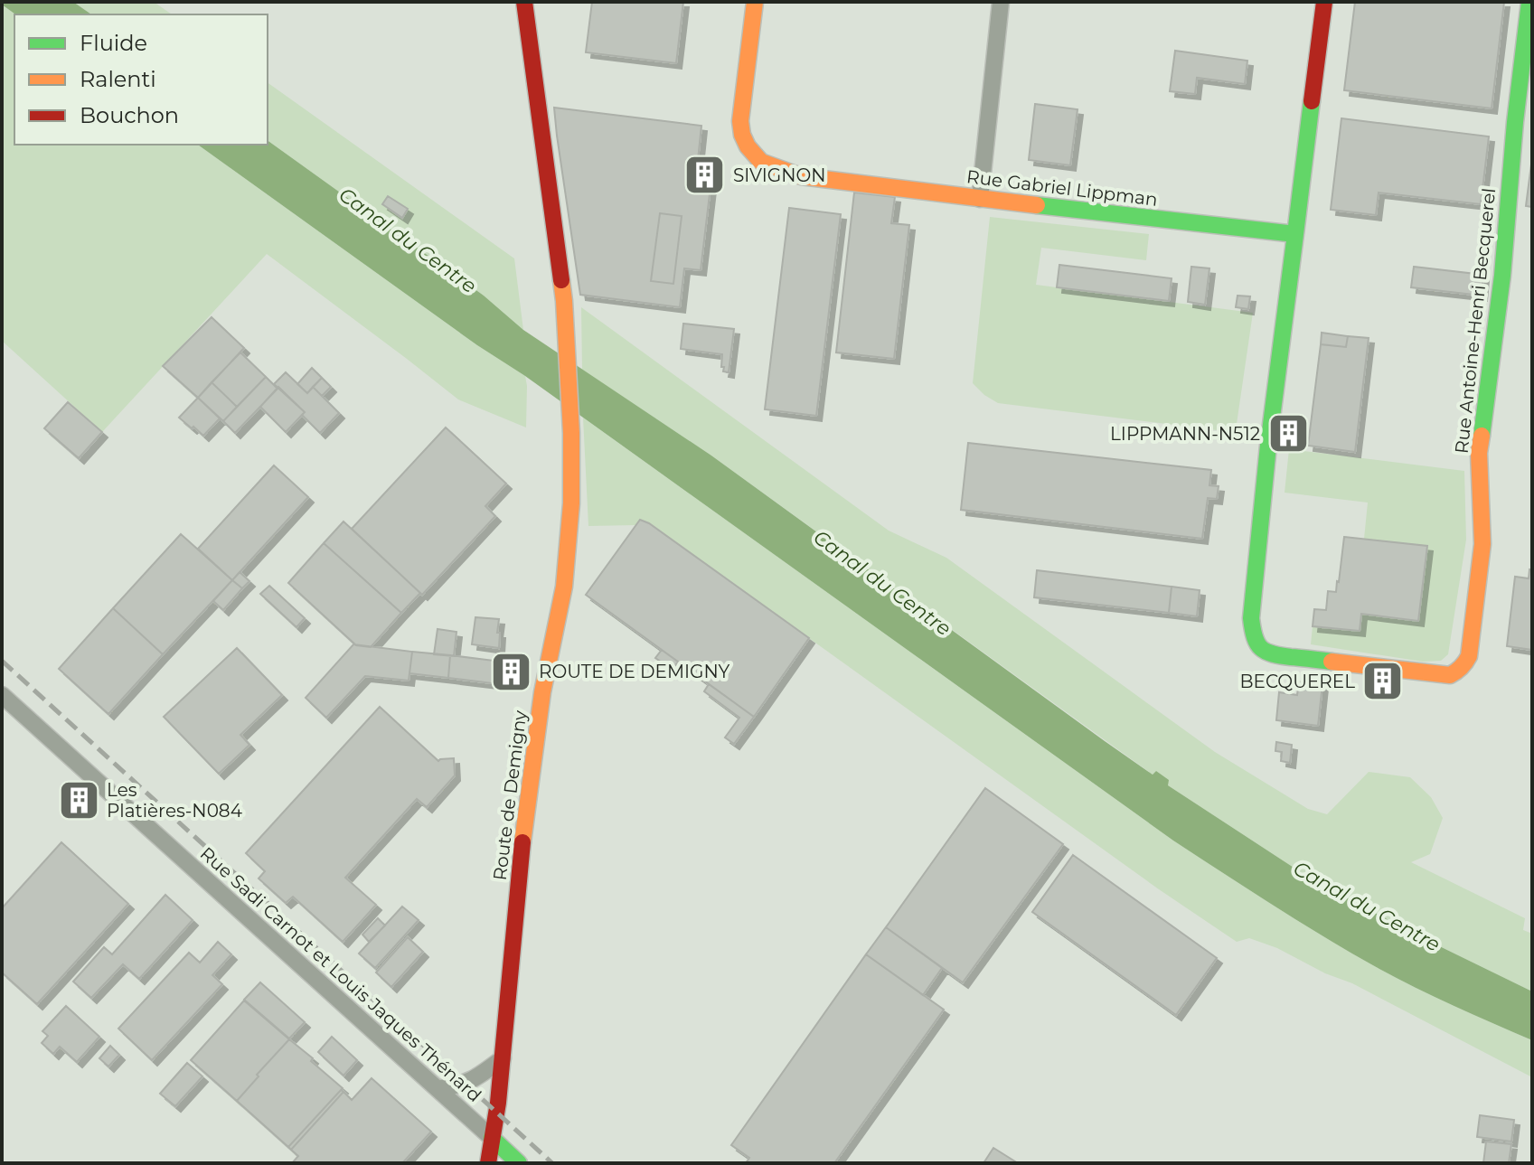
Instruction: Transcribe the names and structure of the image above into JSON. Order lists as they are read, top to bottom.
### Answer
{
  "streets": {
    "street": [
      "Rue Gabriel Lippman",
      "Rue Antoine-Henri Becquerel",
      "Route de Demigny",
      "Rue Sadi Carnot et Louis Jaques Thénard"
    ]
  },
  "crossings": [
    ["Rue Gabriel Lippman", "Rue Antoine-Henri Becquerel"],
    ["Route de Demigny", "Rue Sadi Carnot et Louis Jaques Thénard"]
  ],
  "water": ["Canal du Centre"],
  "places": {
    "building": [
      "SIVIGNON",
      "LIPPMANN-N512",
      "ROUTE DE DEMIGNY",
      "BECQUEREL",
      "Les Platières-N084"
    ]
  },
  "legend": ["Fluide", "Ralenti", "Bouchon"]
}
